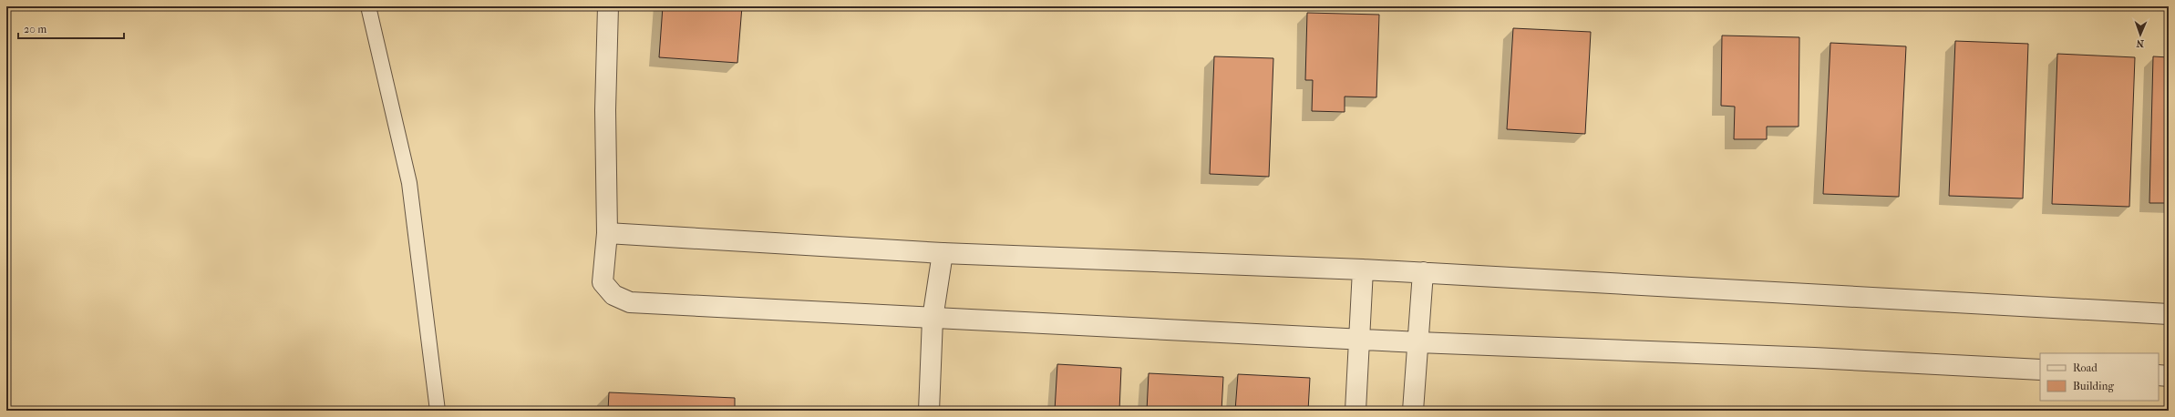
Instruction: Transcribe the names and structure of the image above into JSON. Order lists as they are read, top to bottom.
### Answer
{
  "legend": ["Road", "Building"],
  "scale_bar": "20 m",
  "north": "bottom"
}
